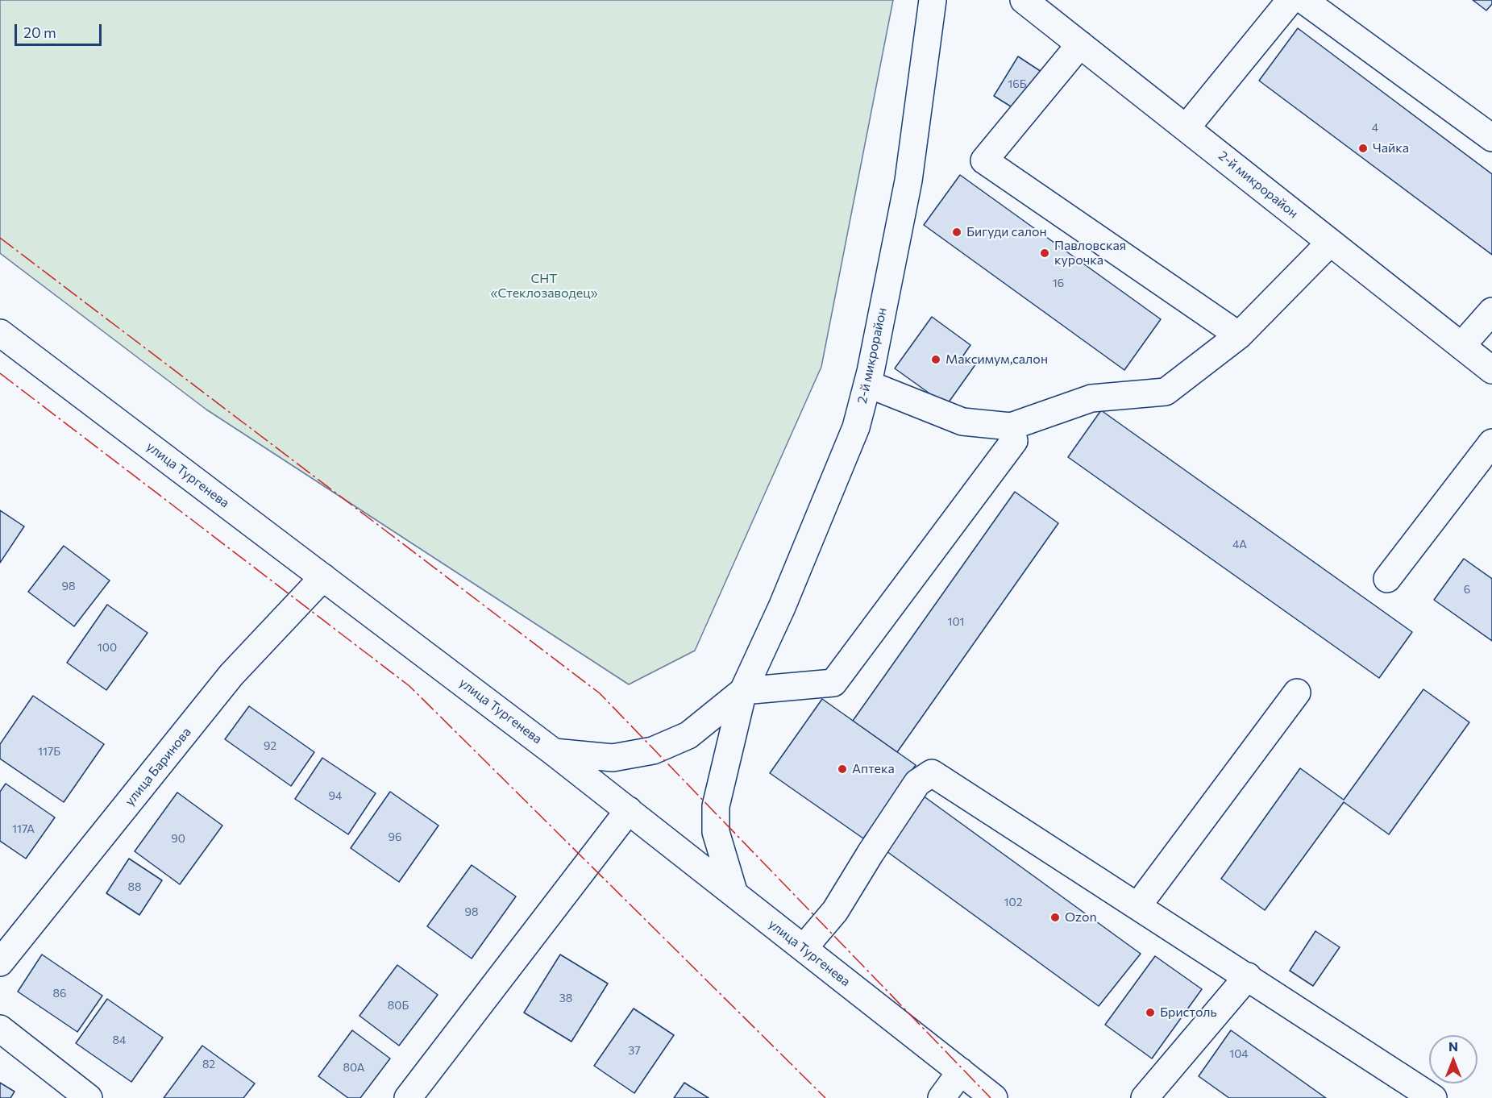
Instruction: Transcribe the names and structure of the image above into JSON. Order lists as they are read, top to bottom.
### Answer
{
  "streets": {
    "street": ["2-й микрорайон", "улица Тургенева", "улица Баринова"]
  },
  "crossings": [
    ["улица Тургенева", "улица Баринова"]
  ],
  "parks": ["СНТ «Стеклозаводец»"],
  "places": [
    "Чайка",
    "Бигуди салон",
    "Павловская курочка",
    "Максимум,салон",
    "Аптека",
    "Ozon",
    "Бристоль"
  ],
  "house_numbers": [
    "16Б",
    "4",
    "16",
    "4А",
    "98",
    "6",
    "101",
    "100",
    "92",
    "117Б",
    "94",
    "117А",
    "96",
    "90",
    "88",
    "102",
    "98",
    "86",
    "38",
    "80Б",
    "84",
    "37",
    "104",
    "82",
    "80А"
  ],
  "scale_bar": "20 m",
  "north": "top"
}
